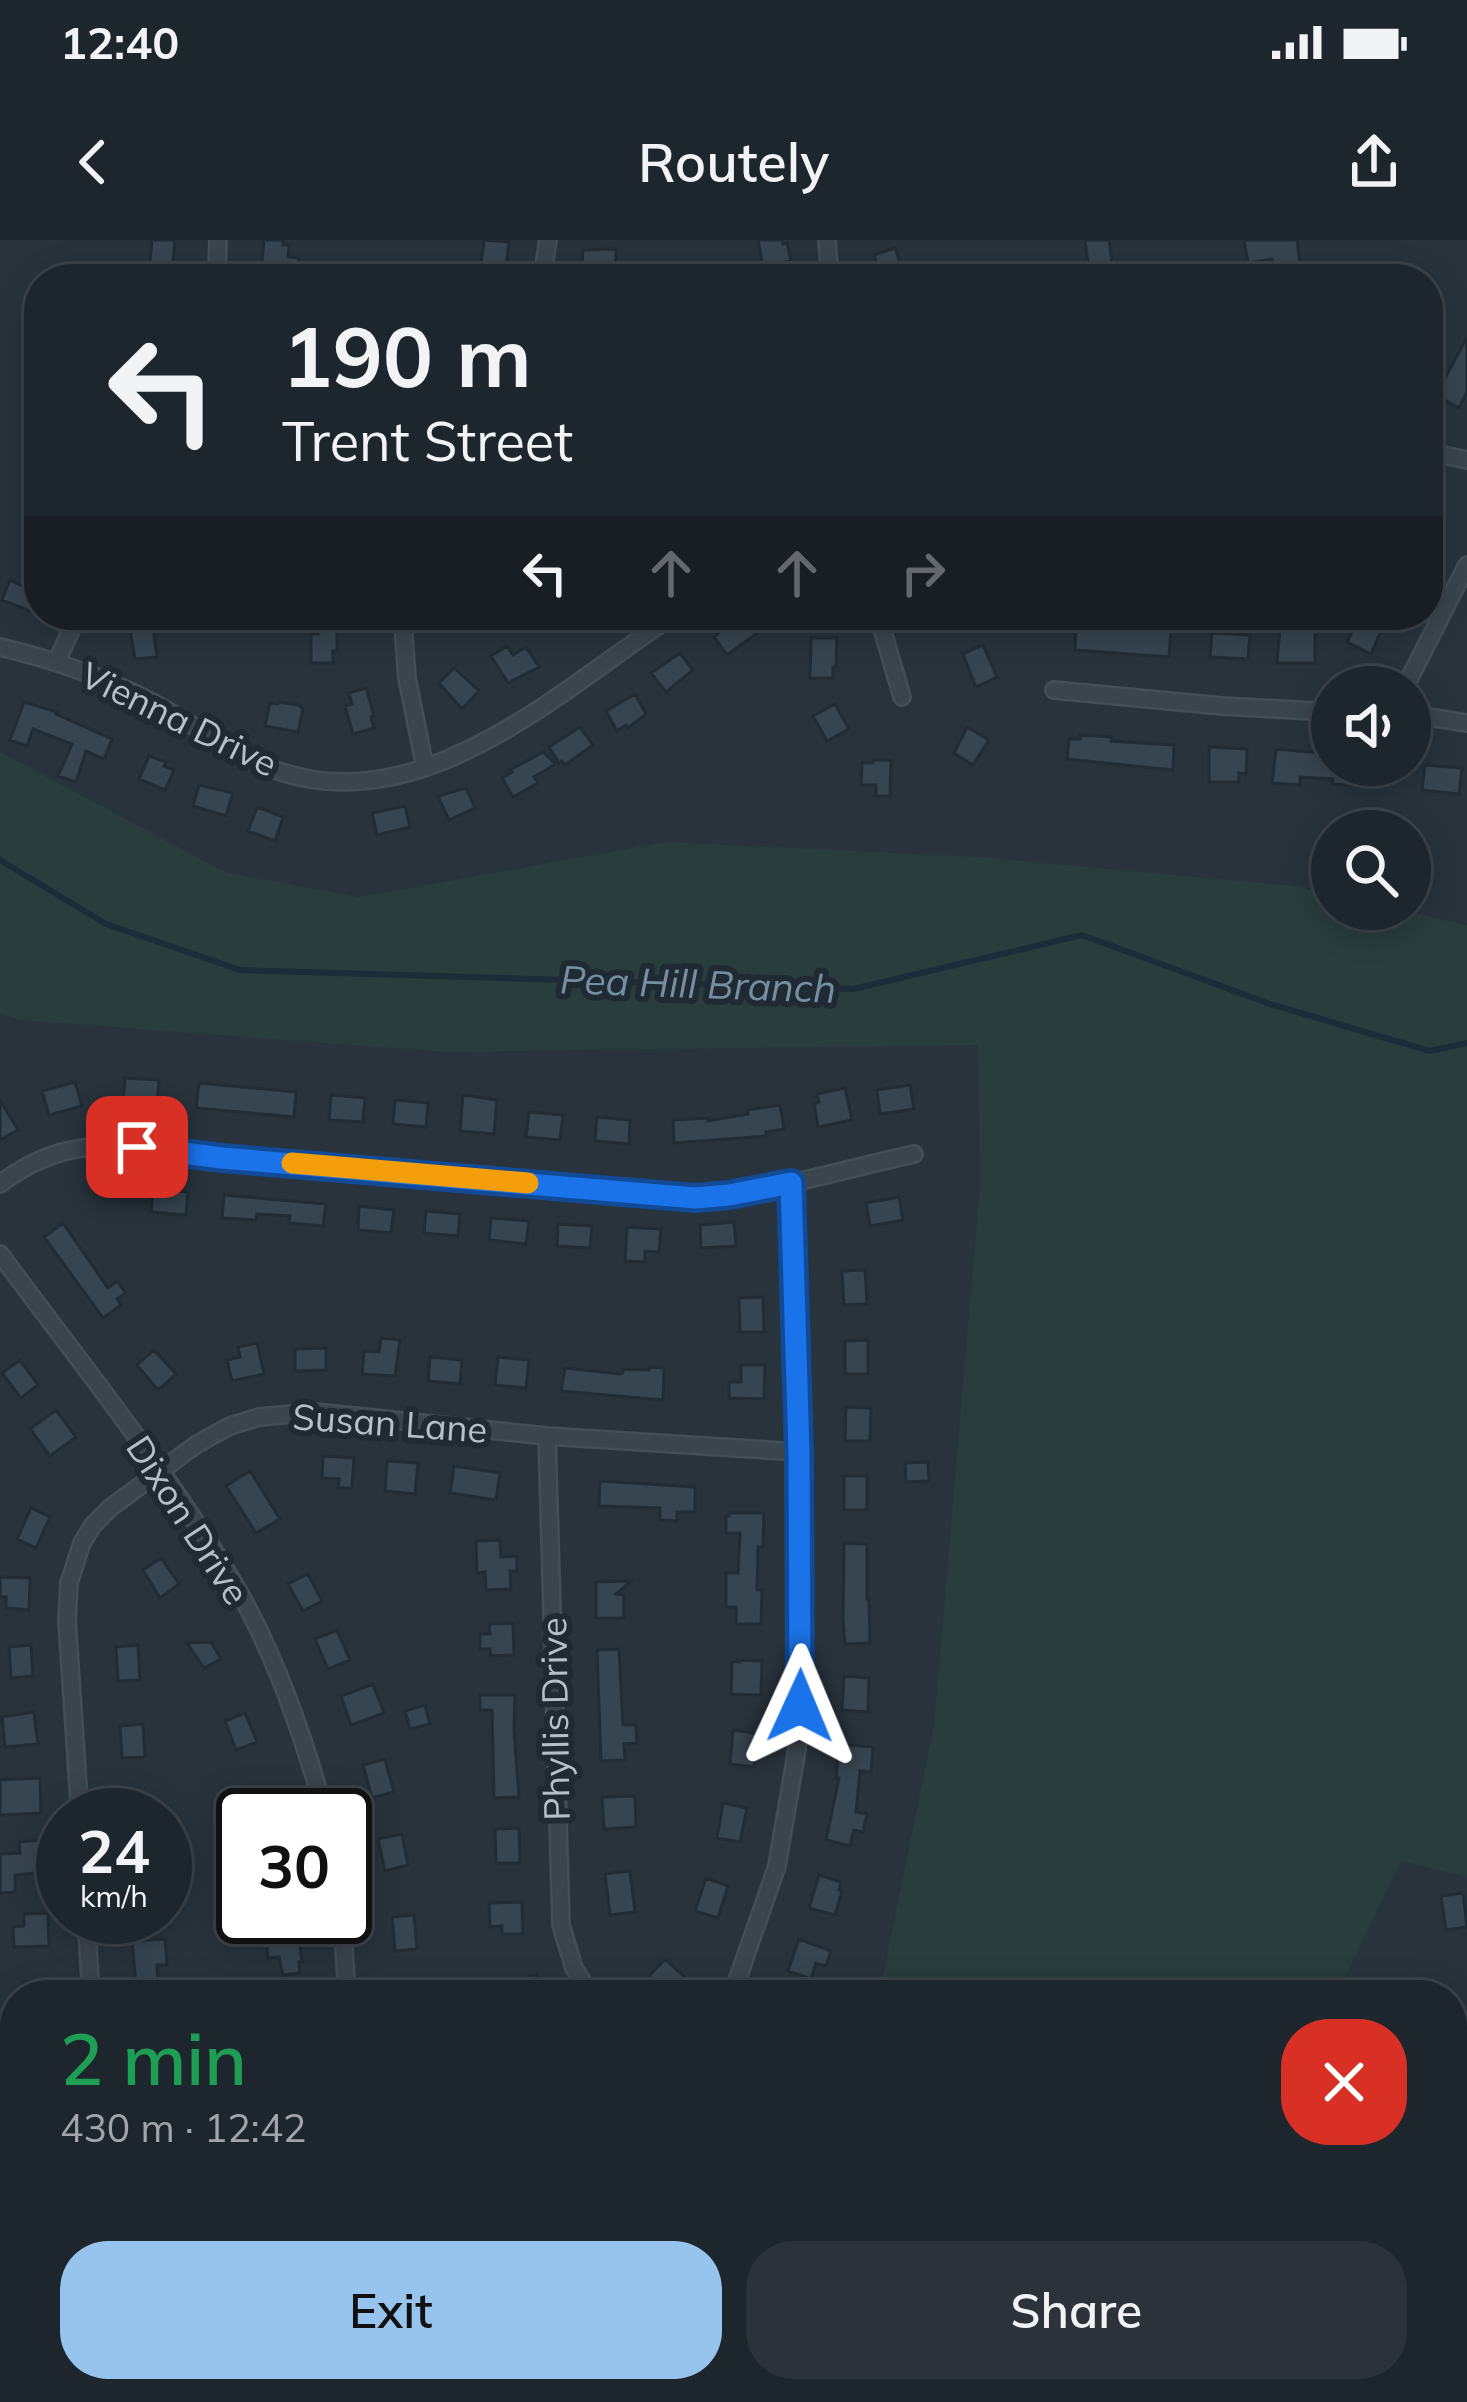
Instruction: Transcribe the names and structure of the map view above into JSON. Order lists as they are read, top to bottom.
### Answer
{
  "streets": {
    "street": [
      "Vienna Drive",
      "Susan Lane",
      "Dixon Drive",
      "Phyllis Drive"
    ]
  },
  "crossings": [
    ["Susan Lane", "Dixon Drive"],
    ["Susan Lane", "Phyllis Drive"]
  ],
  "water": ["Pea Hill Branch"],
  "page": {
    "status": "12:40",
    "header": "Routely",
    "turn": ["190 m", "Trent Street"],
    "speed": "24 km/h",
    "limit": "30",
    "heading": ["2 min", "430 m · 12:42"],
    "buttons": ["Exit", "Share"]
  }
}
